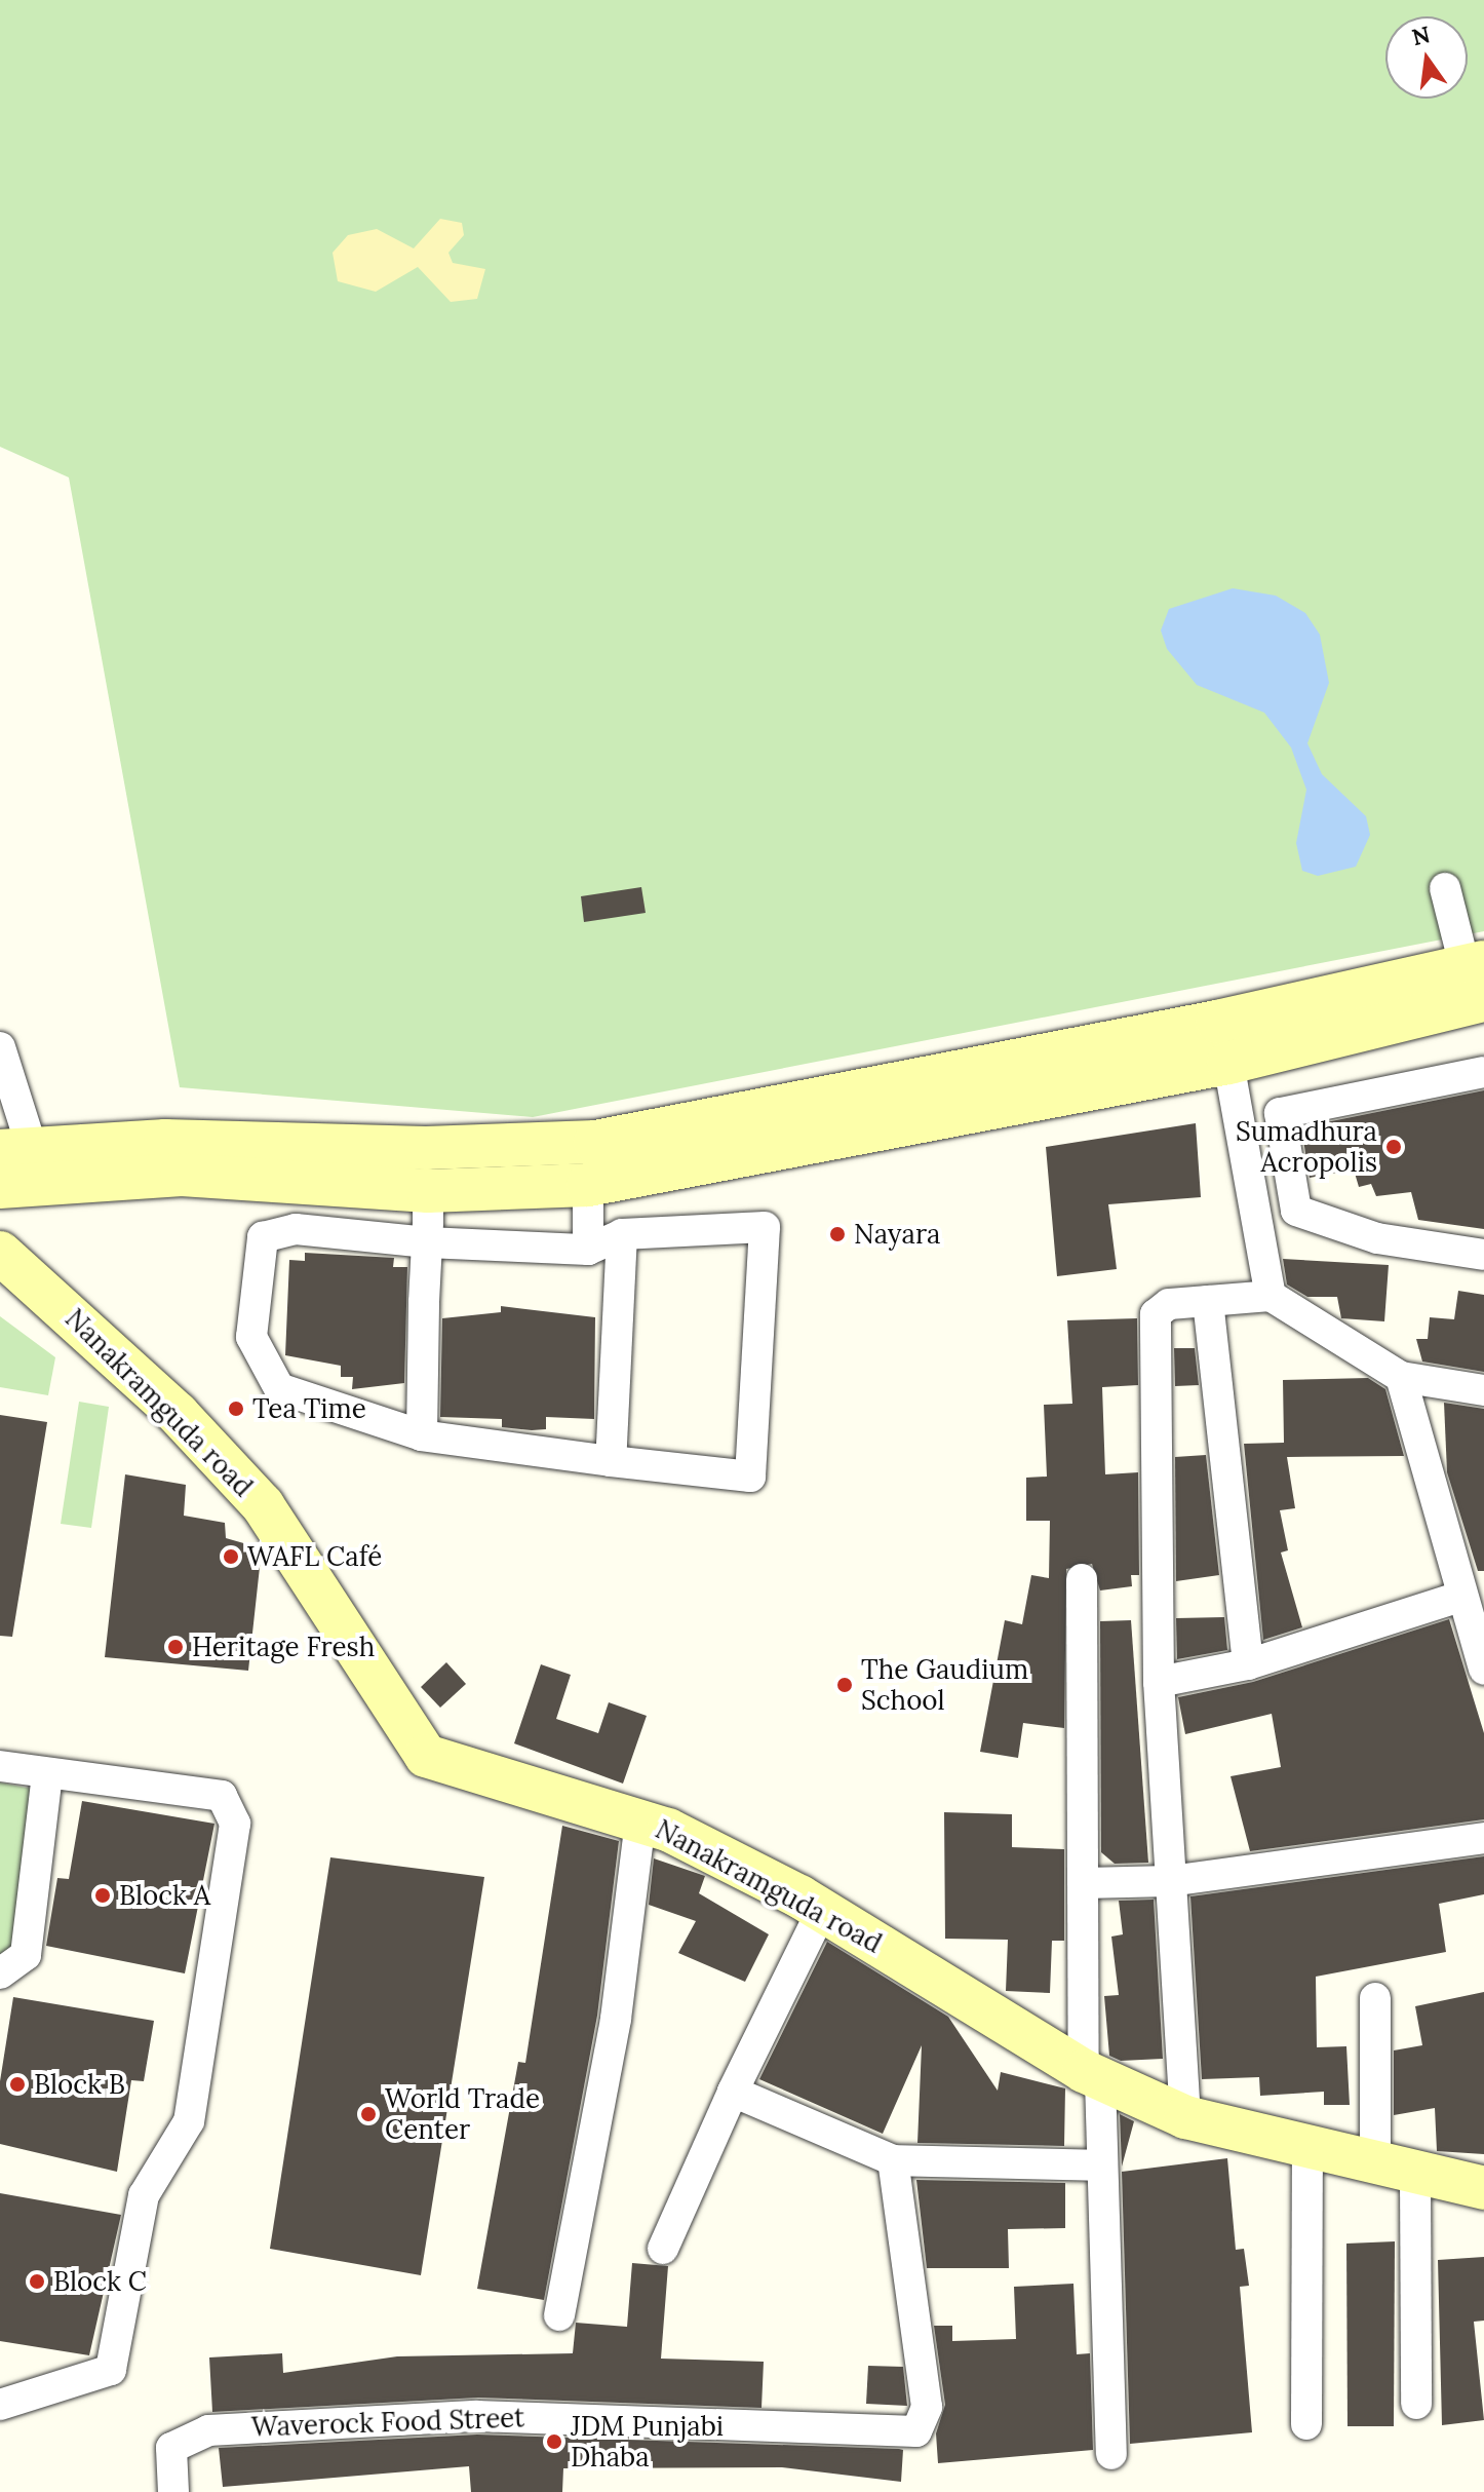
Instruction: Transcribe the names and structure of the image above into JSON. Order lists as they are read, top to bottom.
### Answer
{
  "streets": {
    "main road": ["Nanakramguda road"],
    "street": ["Waverock Food Street"]
  },
  "places": [
    "Sumadhura Acropolis",
    "Nayara",
    "Tea Time",
    "WAFL Café",
    "Heritage Fresh",
    "The Gaudium School",
    "Block A",
    "Block B",
    "World Trade Center",
    "Block C",
    "JDM Punjabi Dhaba"
  ],
  "north": "top"
}
